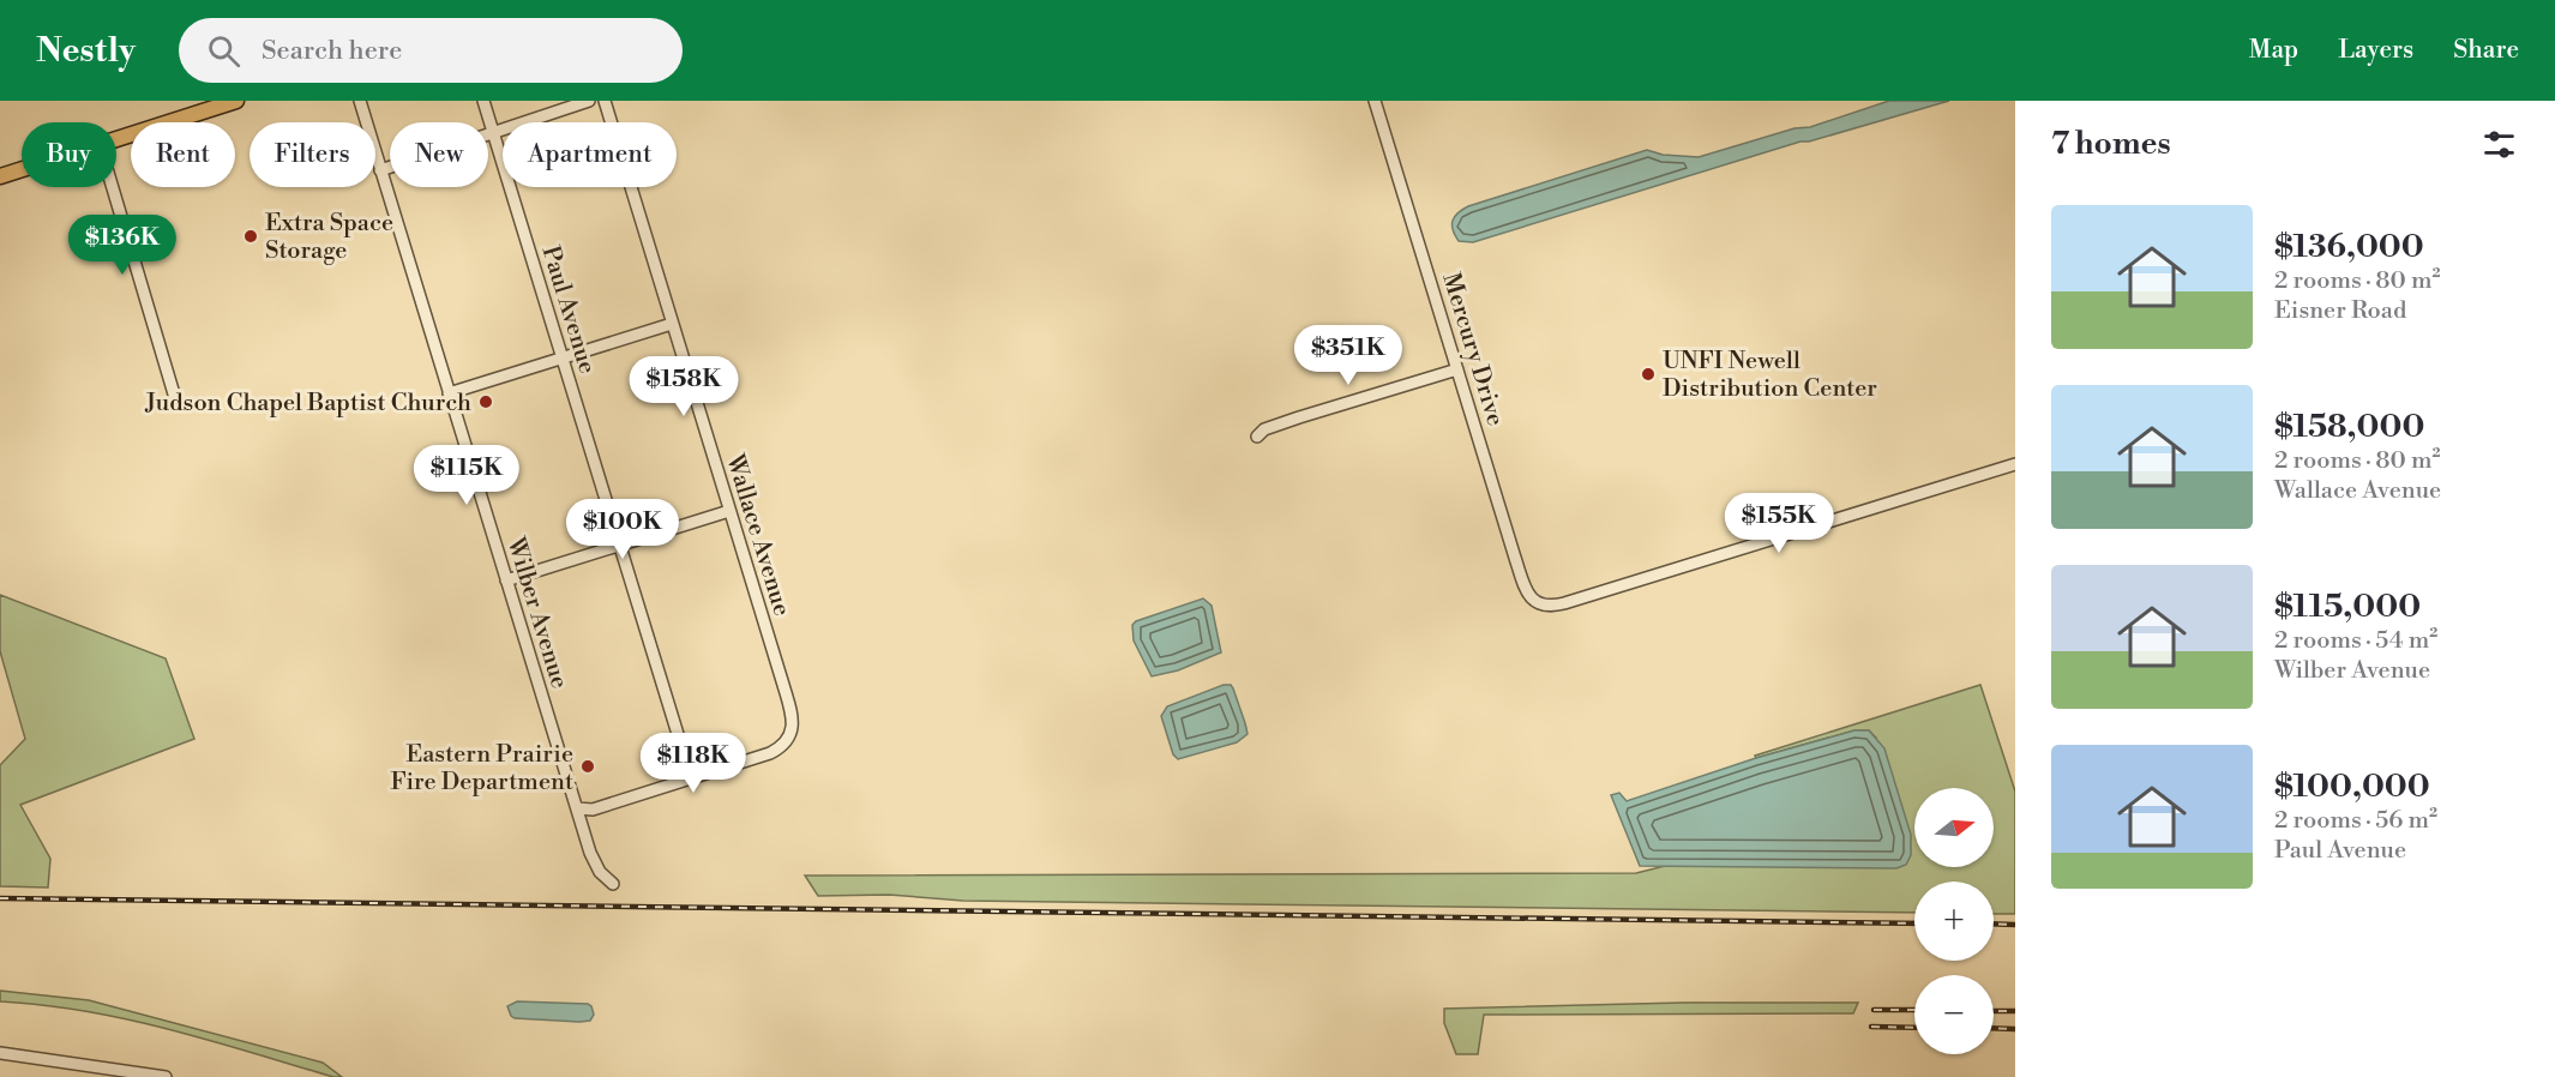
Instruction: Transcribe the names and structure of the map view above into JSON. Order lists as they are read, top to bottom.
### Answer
{
  "streets": {
    "street": [
      "Paul Avenue",
      "Mercury Drive",
      "Wallace Avenue",
      "Wilber Avenue"
    ]
  },
  "crossings": [
    ["Paul Avenue", "Wallace Avenue"]
  ],
  "places": [
    "Extra Space Storage",
    "UNFI Newell Distribution Center",
    "Judson Chapel Baptist Church",
    "Eastern Prairie Fire Department"
  ],
  "north": "right",
  "page": {
    "header": "Nestly",
    "search": "Search here",
    "nav": ["Map", "Layers", "Share"],
    "heading": "7 homes",
    "chip": [
      "Buy",
      "Rent",
      "Filters",
      "New",
      "Apartment"
    ],
    "list": [
      {
        "name": "$136,000",
        "note": "2 rooms · 80 m² · Eisner Road"
      },
      {
        "name": "$158,000",
        "note": "2 rooms · 80 m² · Wallace Avenue"
      },
      {
        "name": "$115,000",
        "note": "2 rooms · 54 m² · Wilber Avenue"
      },
      {
        "name": "$100,000",
        "note": "2 rooms · 56 m² · Paul Avenue"
      }
    ],
    "price": [
      "$136K",
      "$351K",
      "$158K",
      "$115K",
      "$155K",
      "$100K",
      "$118K"
    ],
    "map_buttons": ["+", "−"]
  }
}
